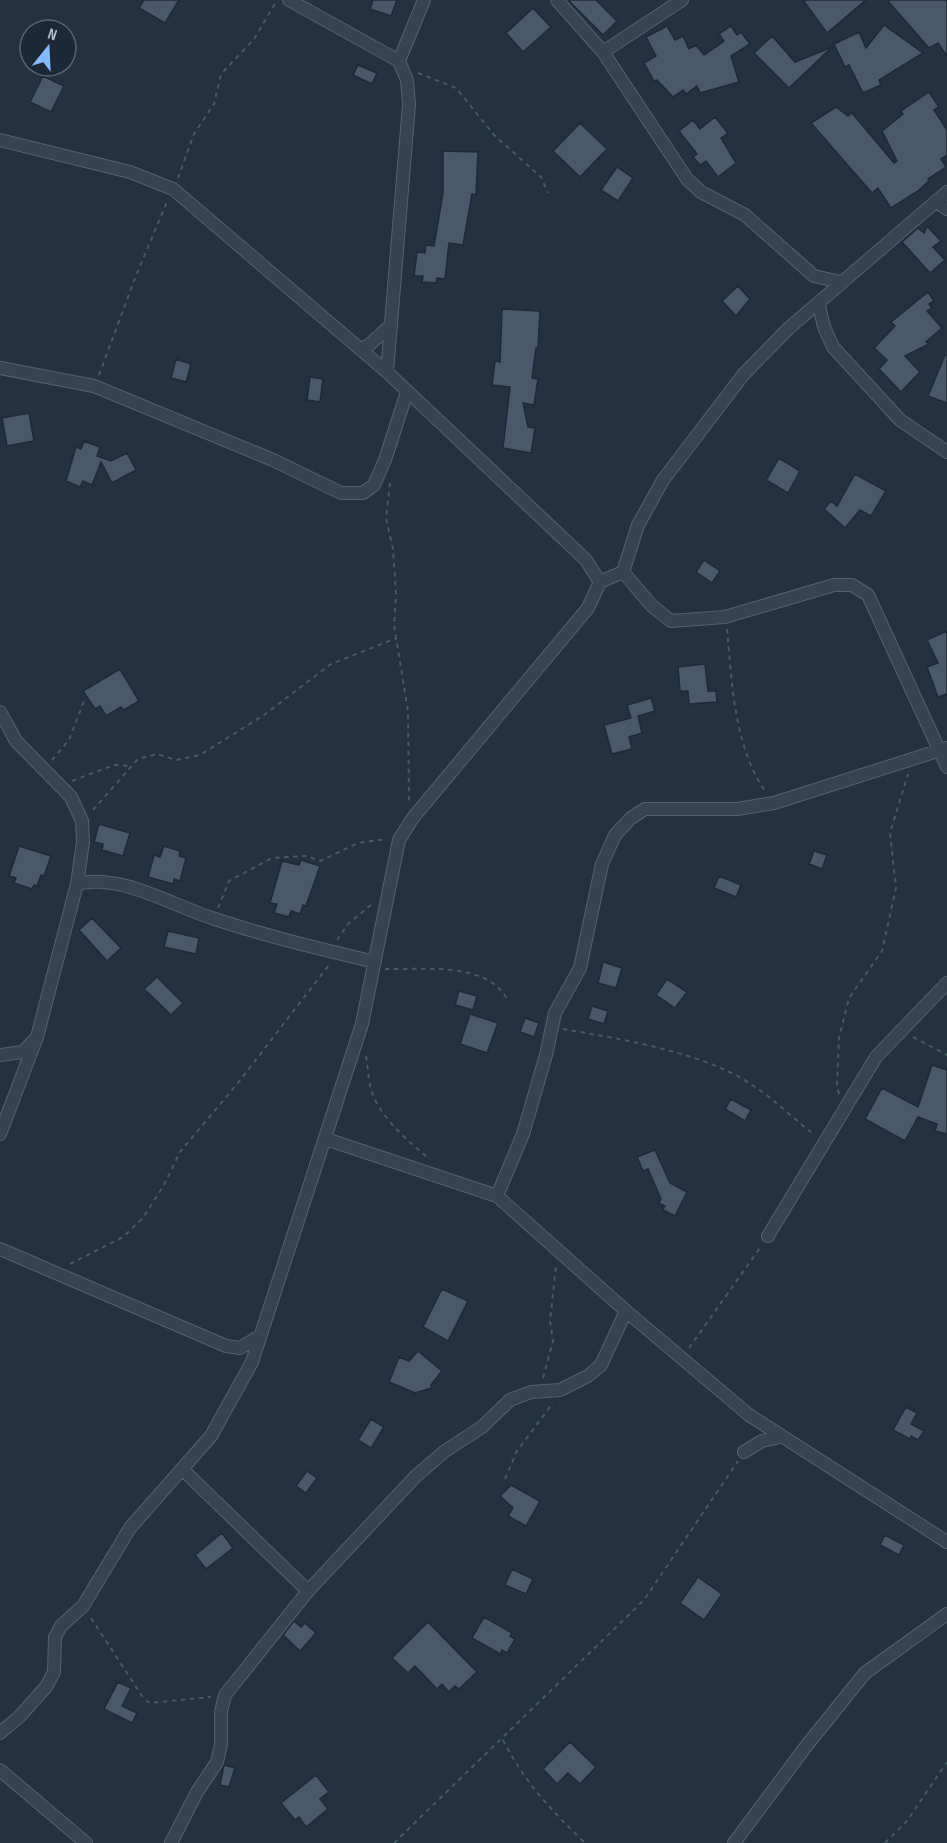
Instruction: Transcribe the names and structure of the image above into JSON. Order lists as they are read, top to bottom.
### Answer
{
  "north": "top"
}
